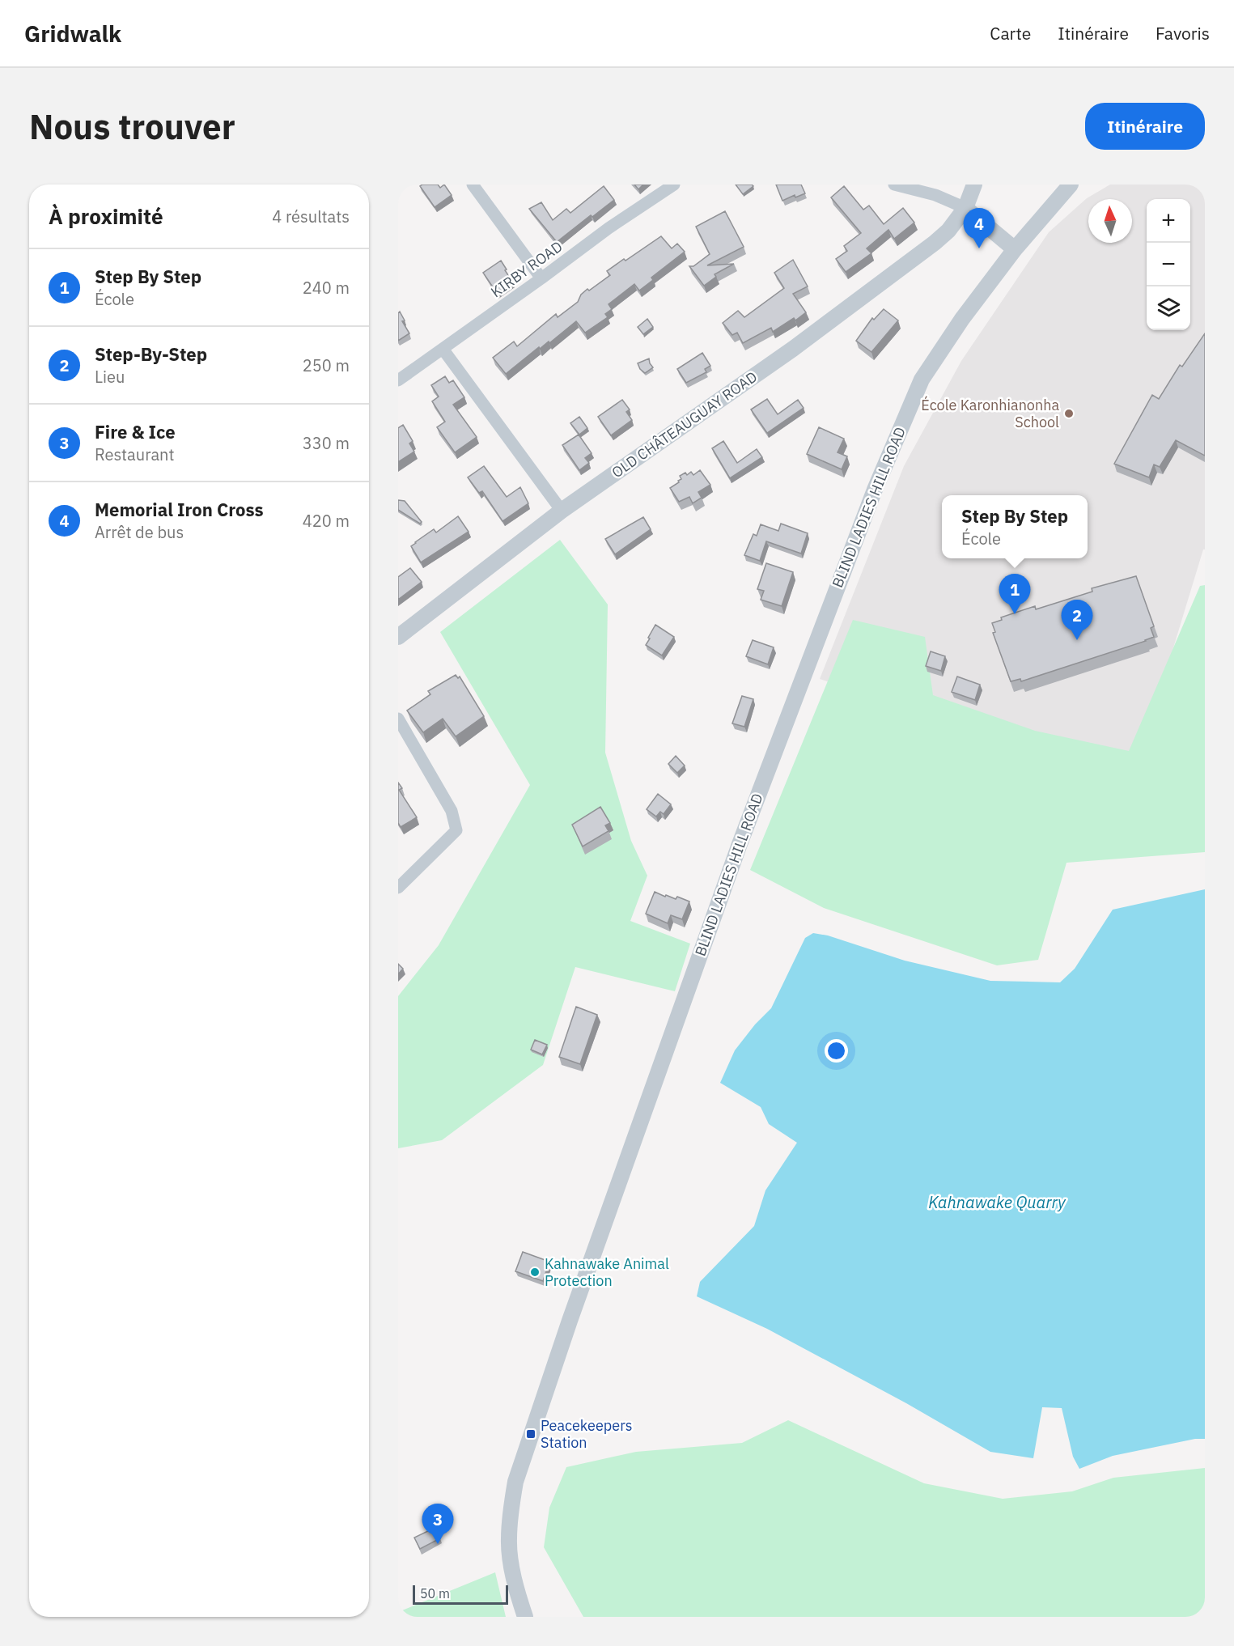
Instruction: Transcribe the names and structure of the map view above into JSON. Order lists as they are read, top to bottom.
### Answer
{
  "streets": {
    "street": ["KIRBY ROAD", "OLD CHÂTEAUGUAY ROAD", "BLIND LADIES HILL ROAD"]
  },
  "water": ["Kahnawake Quarry"],
  "places": {
    "other": ["École Karonhianonha School", "Kahnawake Animal Protection"],
    "transit": ["Peacekeepers Station"]
  },
  "scale_bar": "50 m",
  "north": "top",
  "page": {
    "header": "Gridwalk",
    "nav": ["Carte", "Itinéraire", "Favoris"],
    "buttons": "Itinéraire",
    "title": "Nous trouver",
    "heading": ["À proximité", "4 résultats"],
    "map_buttons": ["+", "−"],
    "pins": [
      "4",
      "1",
      "2",
      "3"
    ],
    "list": [
      {
        "mark": "1",
        "name": "Step By Step",
        "note": "École",
        "value": "240 m"
      },
      {
        "mark": "2",
        "name": "Step-By-Step",
        "note": "Lieu",
        "value": "250 m"
      },
      {
        "mark": "3",
        "name": "Fire & Ice",
        "note": "Restaurant",
        "value": "330 m"
      },
      {
        "mark": "4",
        "name": "Memorial Iron Cross",
        "note": "Arrêt de bus",
        "value": "420 m"
      }
    ],
    "popup": ["Step By Step", "École"],
    "scale": "50 m"
  }
}
